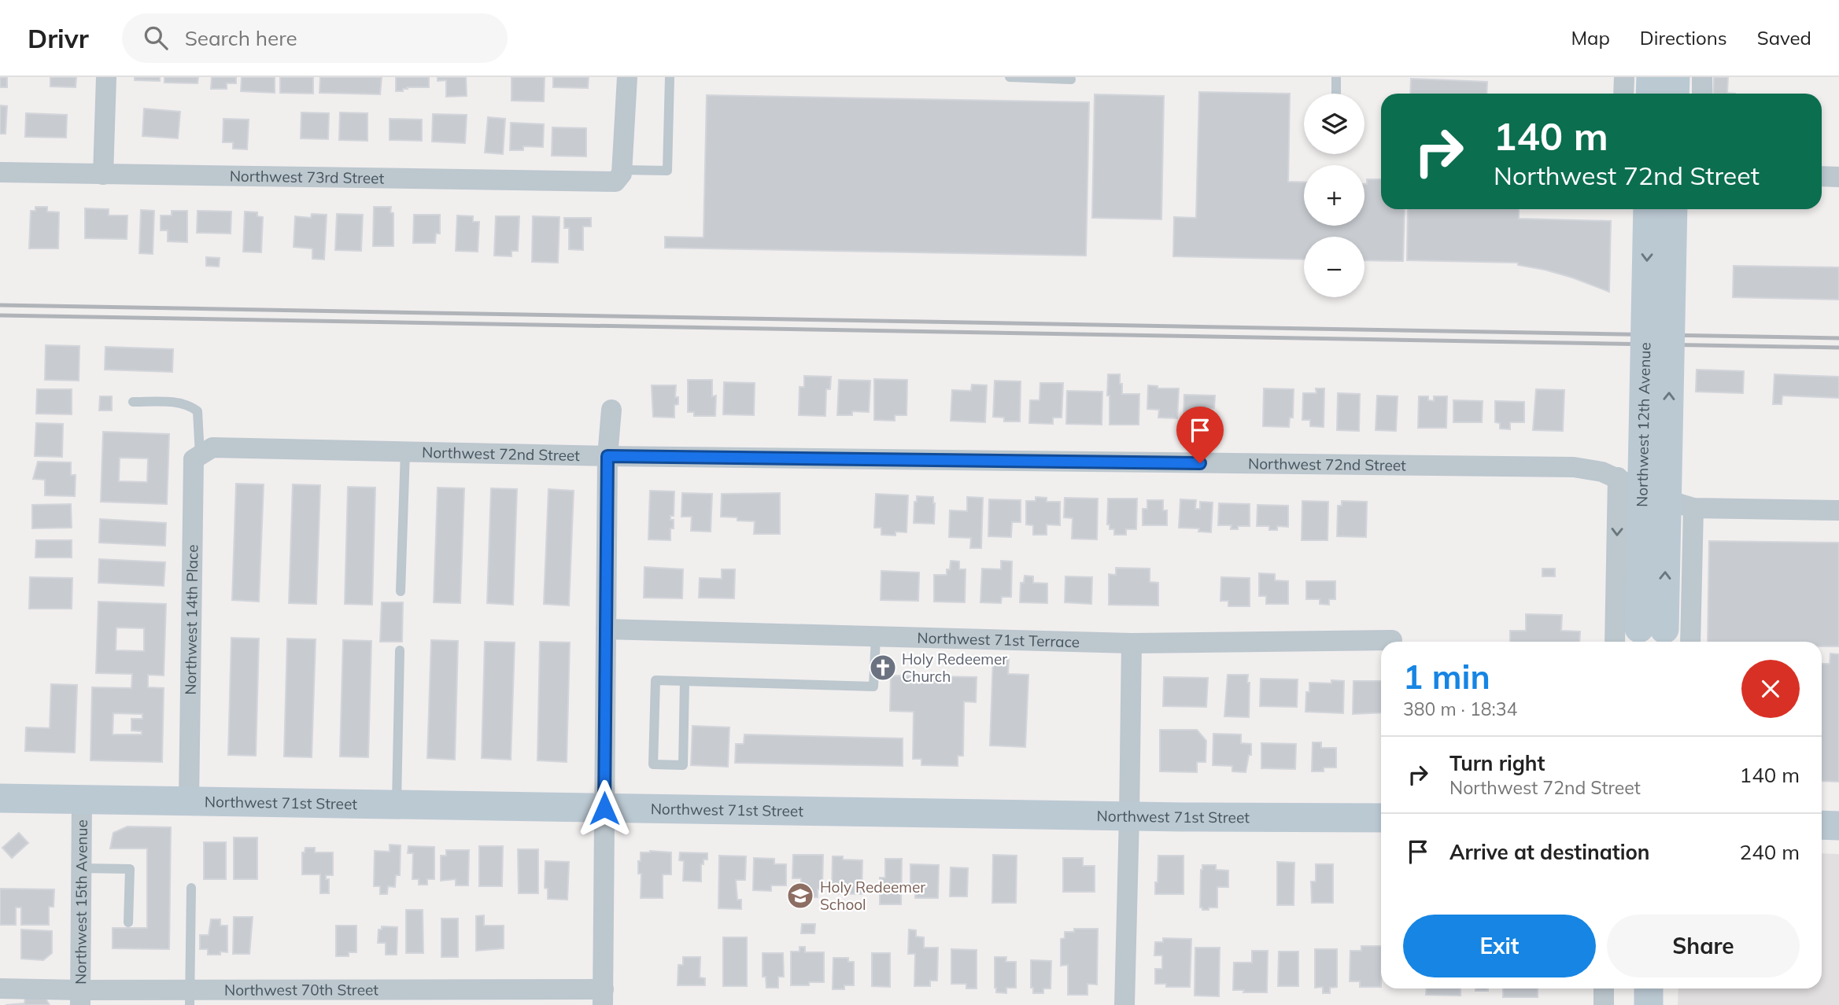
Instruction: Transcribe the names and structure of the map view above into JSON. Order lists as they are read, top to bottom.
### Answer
{
  "streets": {
    "street": [
      "Northwest 73rd Street",
      "Northwest 12th Avenue",
      "Northwest 72nd Street",
      "Northwest 14th Place",
      "Northwest 71st Terrace",
      "Northwest 71st Street",
      "Northwest 15th Avenue",
      "Northwest 70th Street"
    ]
  },
  "crossings": [
    ["Northwest 12th Avenue", "Northwest 72nd Street"],
    ["Northwest 72nd Street", "Northwest 14th Place"],
    ["Northwest 14th Place", "Northwest 71st Street"],
    ["Northwest 71st Street", "Northwest 15th Avenue"],
    ["Northwest 15th Avenue", "Northwest 70th Street"]
  ],
  "places": {
    "church": ["Holy Redeemer Church"],
    "school or university": ["Holy Redeemer School"]
  },
  "page": {
    "header": "Drivr",
    "search": "Search here",
    "nav": ["Map", "Directions", "Saved"],
    "map_buttons": ["+", "−"],
    "turn": ["140 m", "Northwest 72nd Street"],
    "heading": ["1 min", "380 m · 18:34"],
    "list": [
      {
        "name": "Turn right",
        "note": "Northwest 72nd Street",
        "value": "140 m"
      },
      {
        "name": "Arrive at destination",
        "value": "240 m"
      }
    ],
    "buttons": ["Exit", "Share"]
  }
}
